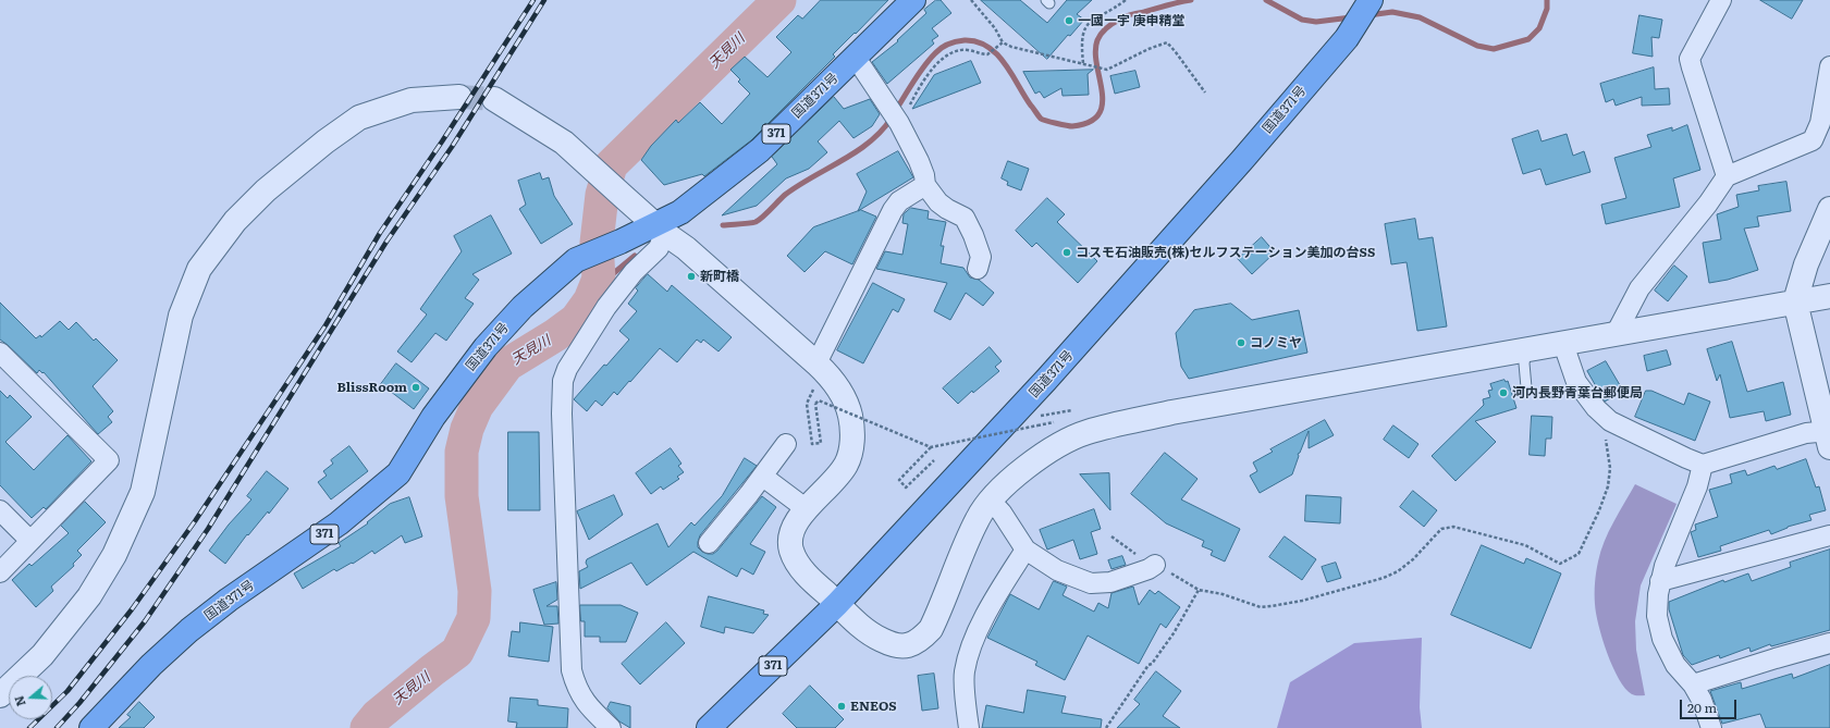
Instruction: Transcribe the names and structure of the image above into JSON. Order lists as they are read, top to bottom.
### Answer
{
  "streets": {
    "highway": ["国道371号", "371"]
  },
  "water": ["天見川"],
  "places": [
    "一國一宇 庚申精堂",
    "コスモ石油販売(株)セルフステーション美加の台SS",
    "新町橋",
    "コノミヤ",
    "BlissRoom",
    "河内長野青葉台郵便局",
    "ENEOS"
  ],
  "scale_bar": "20 m",
  "north": "left"
}
